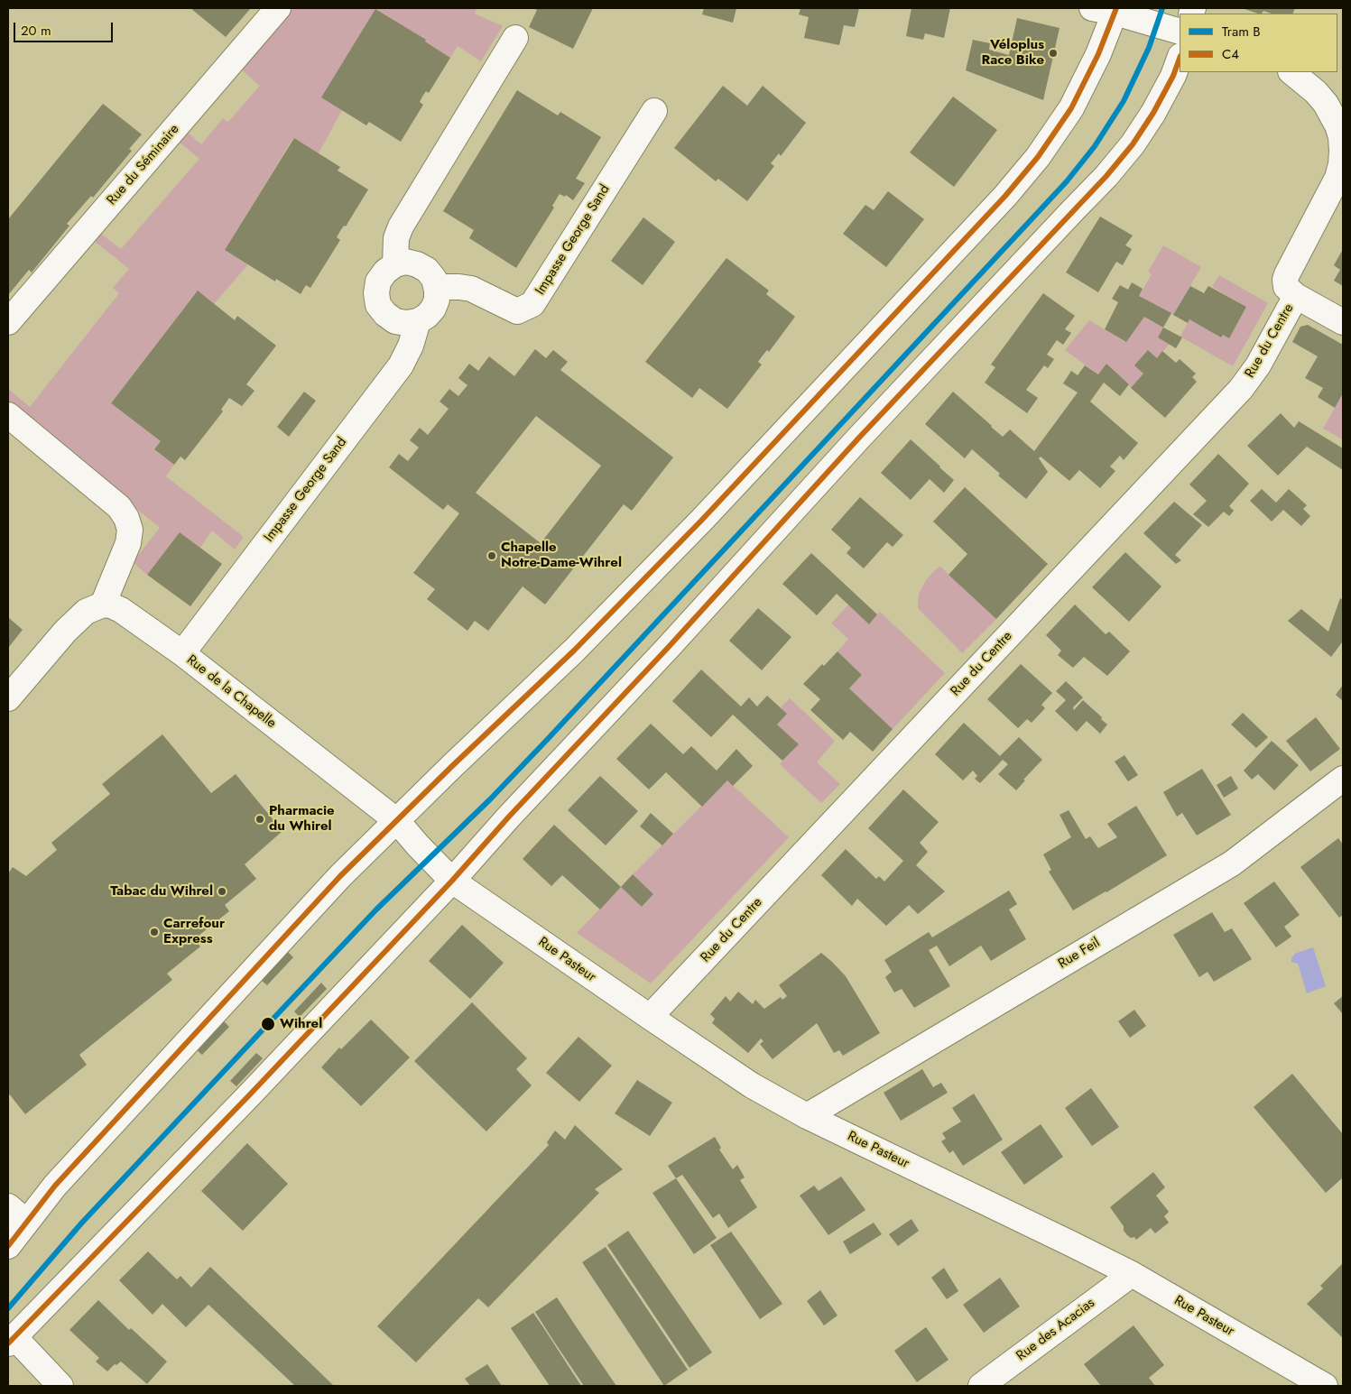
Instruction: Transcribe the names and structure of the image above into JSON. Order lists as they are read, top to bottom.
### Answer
{
  "streets": {
    "street": [
      "Rue du Séminaire",
      "Impasse George Sand",
      "Rue du Centre",
      "Rue de la Chapelle",
      "Rue Feil",
      "Rue Pasteur",
      "Rue des Acacias"
    ]
  },
  "crossings": [
    ["Impasse George Sand", "Rue de la Chapelle"],
    ["Rue du Centre", "Rue Pasteur"],
    ["Rue de la Chapelle", "Rue Pasteur"],
    ["Rue Feil", "Rue Pasteur"],
    ["Rue Pasteur", "Rue des Acacias"]
  ],
  "places": [
    "Véloplus Race Bike",
    "Chapelle Notre-Dame-Wihrel",
    "Pharmacie du Whirel",
    "Tabac du Wihrel",
    "Carrefour Express",
    "Wihrel"
  ],
  "lines": ["tram line B", "transit line C4"],
  "legend": ["Tram B", "C4"],
  "scale_bar": "20 m"
}
